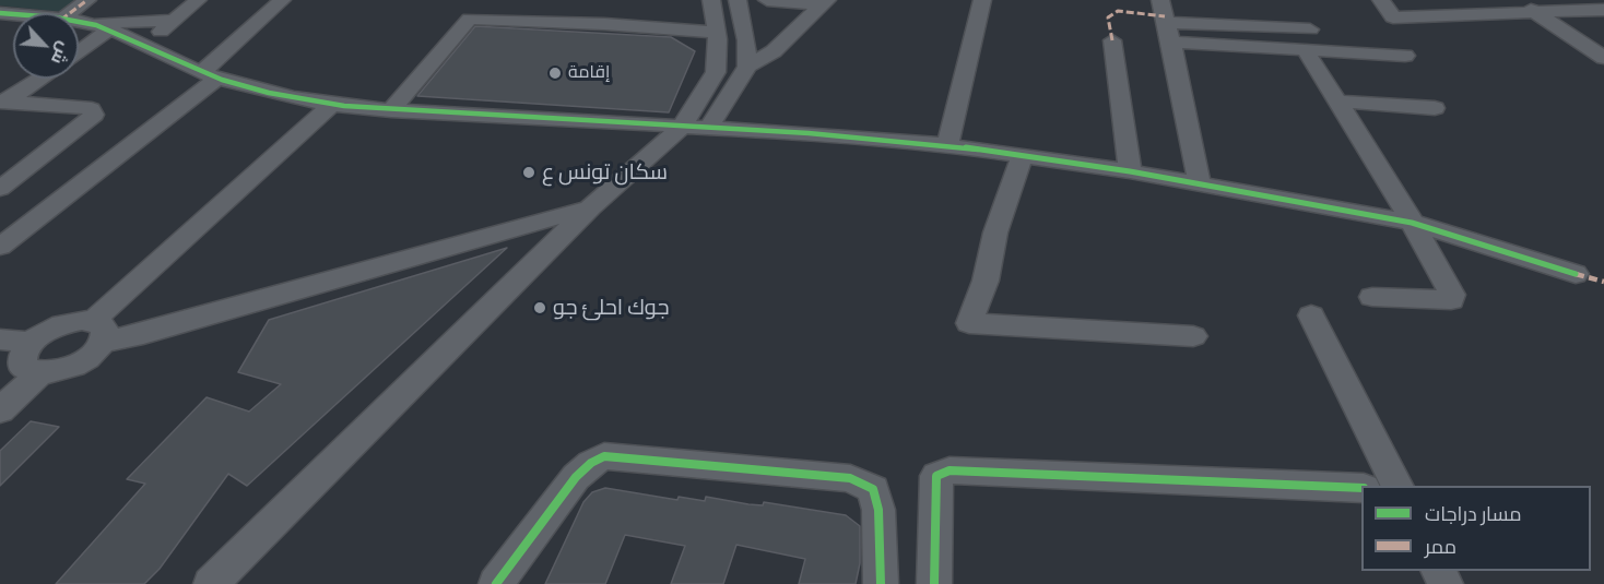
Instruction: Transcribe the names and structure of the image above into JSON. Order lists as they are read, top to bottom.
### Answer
{
  "places": ["إقامة", "سكان تونس ع", "جوك احلئ جو"],
  "legend": ["مسار دراجات", "ممر"],
  "north": "bottom right"
}
